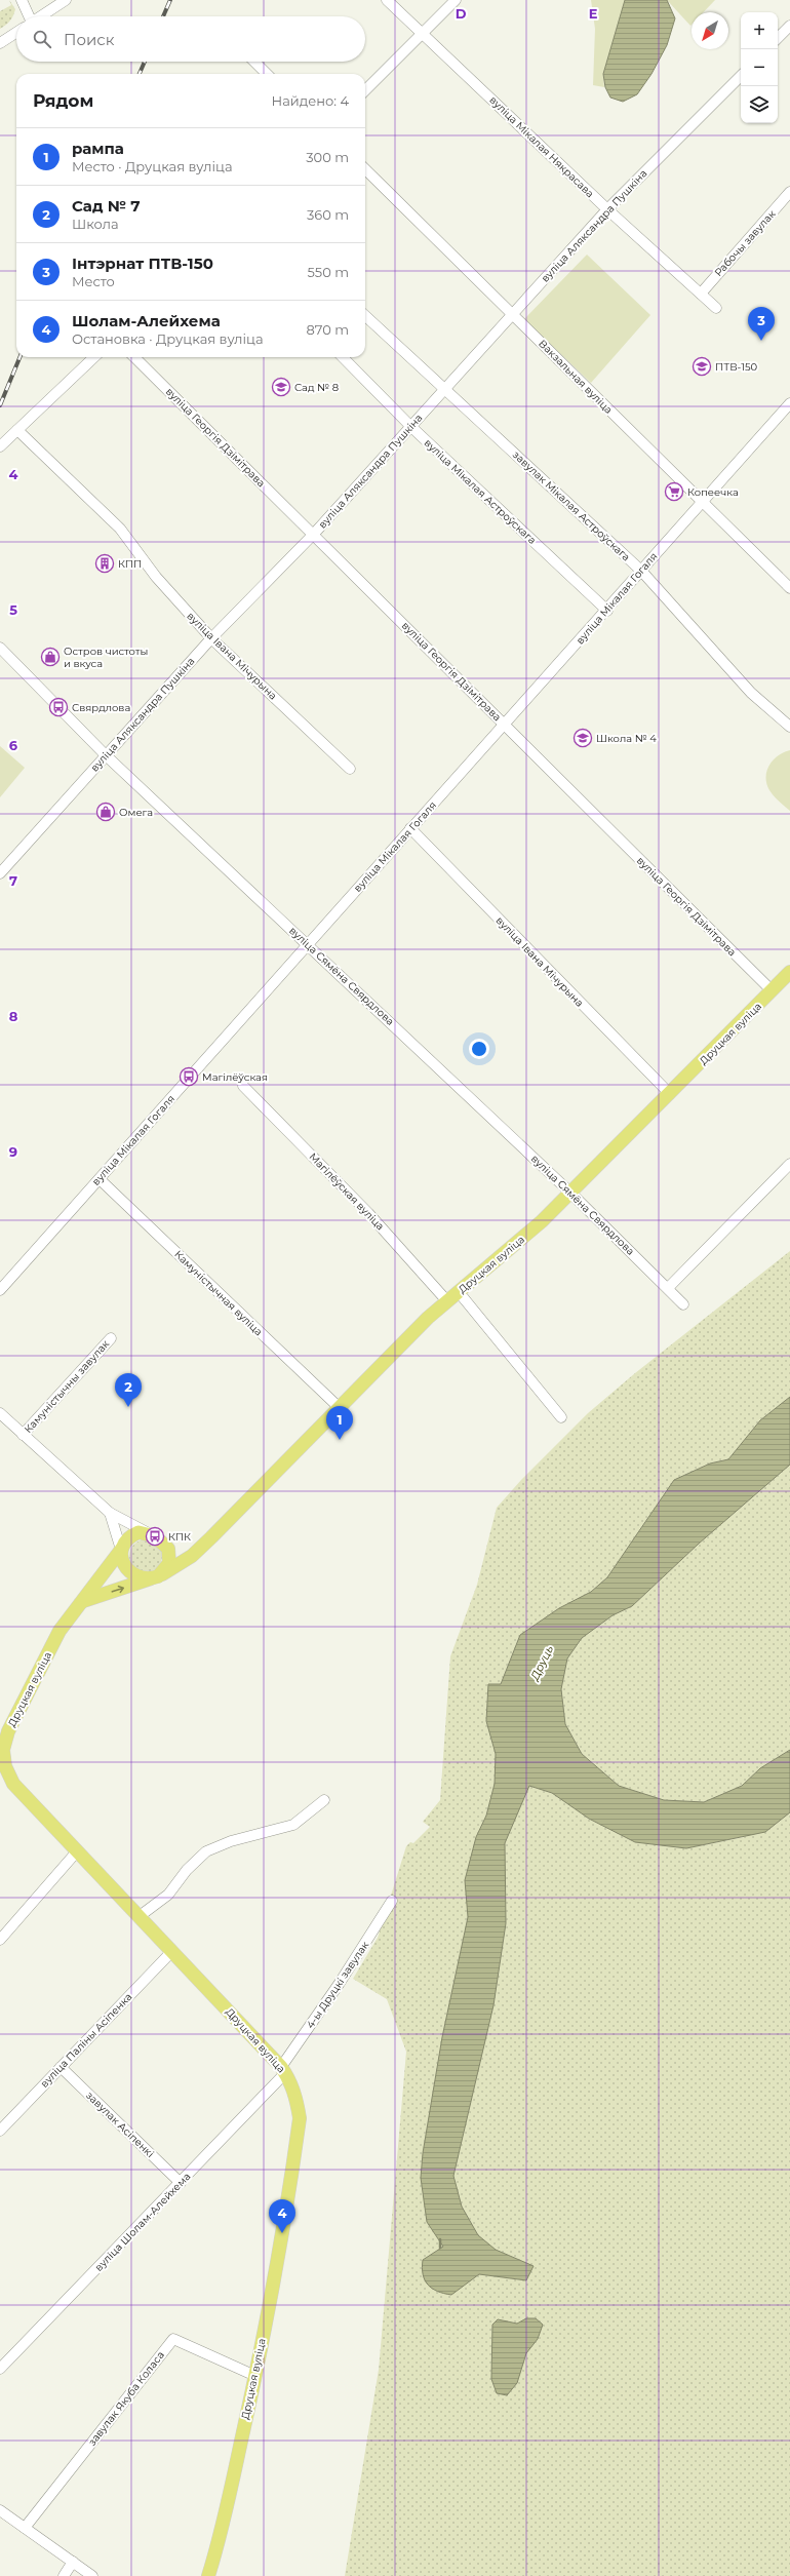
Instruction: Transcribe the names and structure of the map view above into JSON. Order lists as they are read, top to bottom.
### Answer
{
  "streets": {
    "main road": ["Друцкая вуліца"],
    "street": [
      "вуліца Мікалая Някрасава",
      "вуліца Аляксандра Пушкіна",
      "Рабочы завулак",
      "Вакзальная вуліца",
      "вуліца Георгія Дзімітрава",
      "вуліца Мікалая Астроўскага",
      "завулак Мікалая Астроўскага",
      "вуліца Мікалая Гогаля",
      "вуліца Івана Мічурына",
      "вуліца Сямёна Свярдлова",
      "Магілёўская вуліца",
      "Камуністычная вуліца",
      "Камуністычны завулак",
      "4-ы Друцкі завулак",
      "вуліца Паліны Асіпенка",
      "завулак Асіпенкі",
      "вуліца Шолам-Алейхема",
      "завулак Якуба Коласа"
    ]
  },
  "crossings": [
    ["вуліца Мікалая Някрасава", "вуліца Аляксандра Пушкіна"],
    ["вуліца Мікалая Някрасава", "Рабочы завулак"],
    ["вуліца Аляксандра Пушкіна", "Вакзальная вуліца"],
    ["вуліца Аляксандра Пушкіна", "вуліца Георгія Дзімітрава"],
    ["вуліца Аляксандра Пушкіна", "вуліца Мікалая Астроўскага"],
    ["вуліца Аляксандра Пушкіна", "завулак Мікалая Астроўскага"],
    ["вуліца Аляксандра Пушкіна", "вуліца Івана Мічурына"],
    ["вуліца Аляксандра Пушкіна", "вуліца Сямёна Свярдлова"],
    ["Вакзальная вуліца", "вуліца Мікалая Гогаля"],
    ["вуліца Георгія Дзімітрава", "вуліца Мікалая Гогаля"],
    ["вуліца Георгія Дзімітрава", "Друцкая вуліца"],
    ["вуліца Мікалая Астроўскага", "вуліца Мікалая Гогаля"],
    ["завулак Мікалая Астроўскага", "вуліца Мікалая Гогаля"],
    ["вуліца Мікалая Гогаля", "вуліца Івана Мічурына"],
    ["вуліца Мікалая Гогаля", "вуліца Сямёна Свярдлова"],
    ["вуліца Мікалая Гогаля", "Камуністычная вуліца"],
    ["вуліца Івана Мічурына", "Друцкая вуліца"],
    ["вуліца Сямёна Свярдлова", "Друцкая вуліца"],
    ["Друцкая вуліца", "Магілёўская вуліца"],
    ["Друцкая вуліца", "Камуністычная вуліца"],
    ["Друцкая вуліца", "4-ы Друцкі завулак"],
    ["Друцкая вуліца", "вуліца Паліны Асіпенка"],
    ["Друцкая вуліца", "вуліца Шолам-Алейхема"],
    ["Друцкая вуліца", "завулак Якуба Коласа"],
    ["4-ы Друцкі завулак", "вуліца Шолам-Алейхема"],
    ["вуліца Паліны Асіпенка", "завулак Асіпенкі"],
    ["завулак Асіпенкі", "вуліца Шолам-Алейхема"]
  ],
  "water": ["Друць"],
  "places": {
    "school or university": ["ПТВ-150", "Сад № 8", "Школа № 4"],
    "supermarket": ["Копеечка"],
    "building": ["КПП"],
    "shop": ["Остров чистоты и вкуса", "Омега"],
    "bus stop": ["Свярдлова", "Магілёўская", "КПК"]
  },
  "north": "bottom left",
  "page": {
    "map_buttons": ["+", "−"],
    "search": "Поиск",
    "heading": ["Рядом", "Найдено: 4"],
    "list": [
      {
        "mark": "1",
        "name": "рампа",
        "note": "Место · Друцкая вуліца",
        "value": "300 m"
      },
      {
        "mark": "2",
        "name": "Сад № 7",
        "note": "Школа",
        "value": "360 m"
      },
      {
        "mark": "3",
        "name": "Інтэрнат ПТВ-150",
        "note": "Место",
        "value": "550 m"
      },
      {
        "mark": "4",
        "name": "Шолам-Алейхема",
        "note": "Остановка · Друцкая вуліца",
        "value": "870 m"
      }
    ],
    "pins": [
      "3",
      "2",
      "1",
      "4"
    ]
  },
  "grid": {
    "columns": ["D", "E"],
    "rows": [
      "4",
      "5",
      "6",
      "7",
      "8",
      "9"
    ]
  }
}
